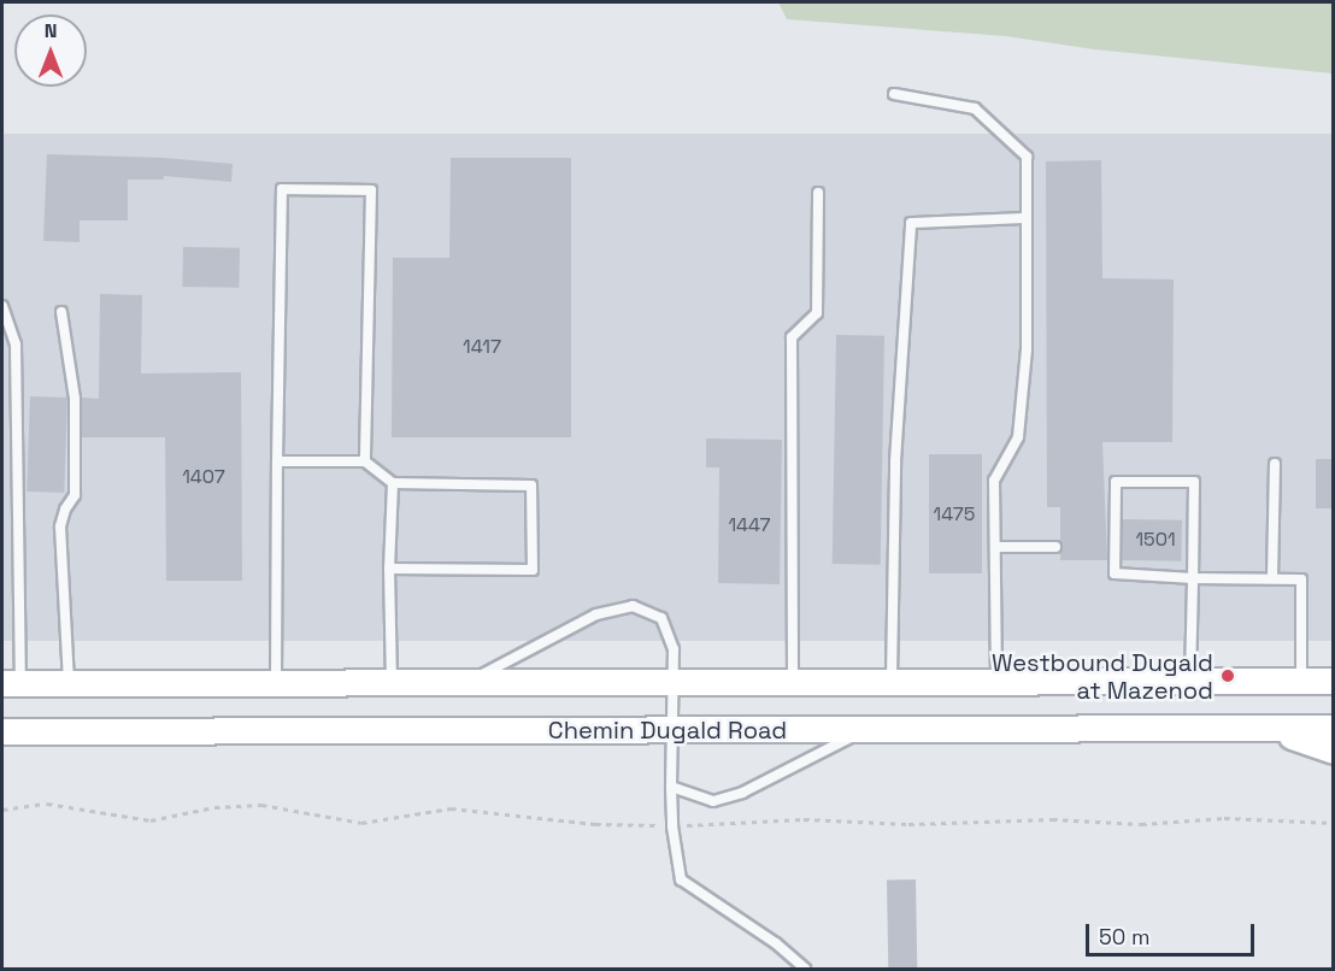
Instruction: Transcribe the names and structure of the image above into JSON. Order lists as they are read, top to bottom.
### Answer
{
  "streets": {
    "main road": ["Chemin Dugald Road"]
  },
  "places": ["Westbound Dugald at Mazenod"],
  "house_numbers": [
    "1417",
    "1407",
    "1475",
    "1447",
    "1501"
  ],
  "scale_bar": "50 m",
  "north": "top"
}
